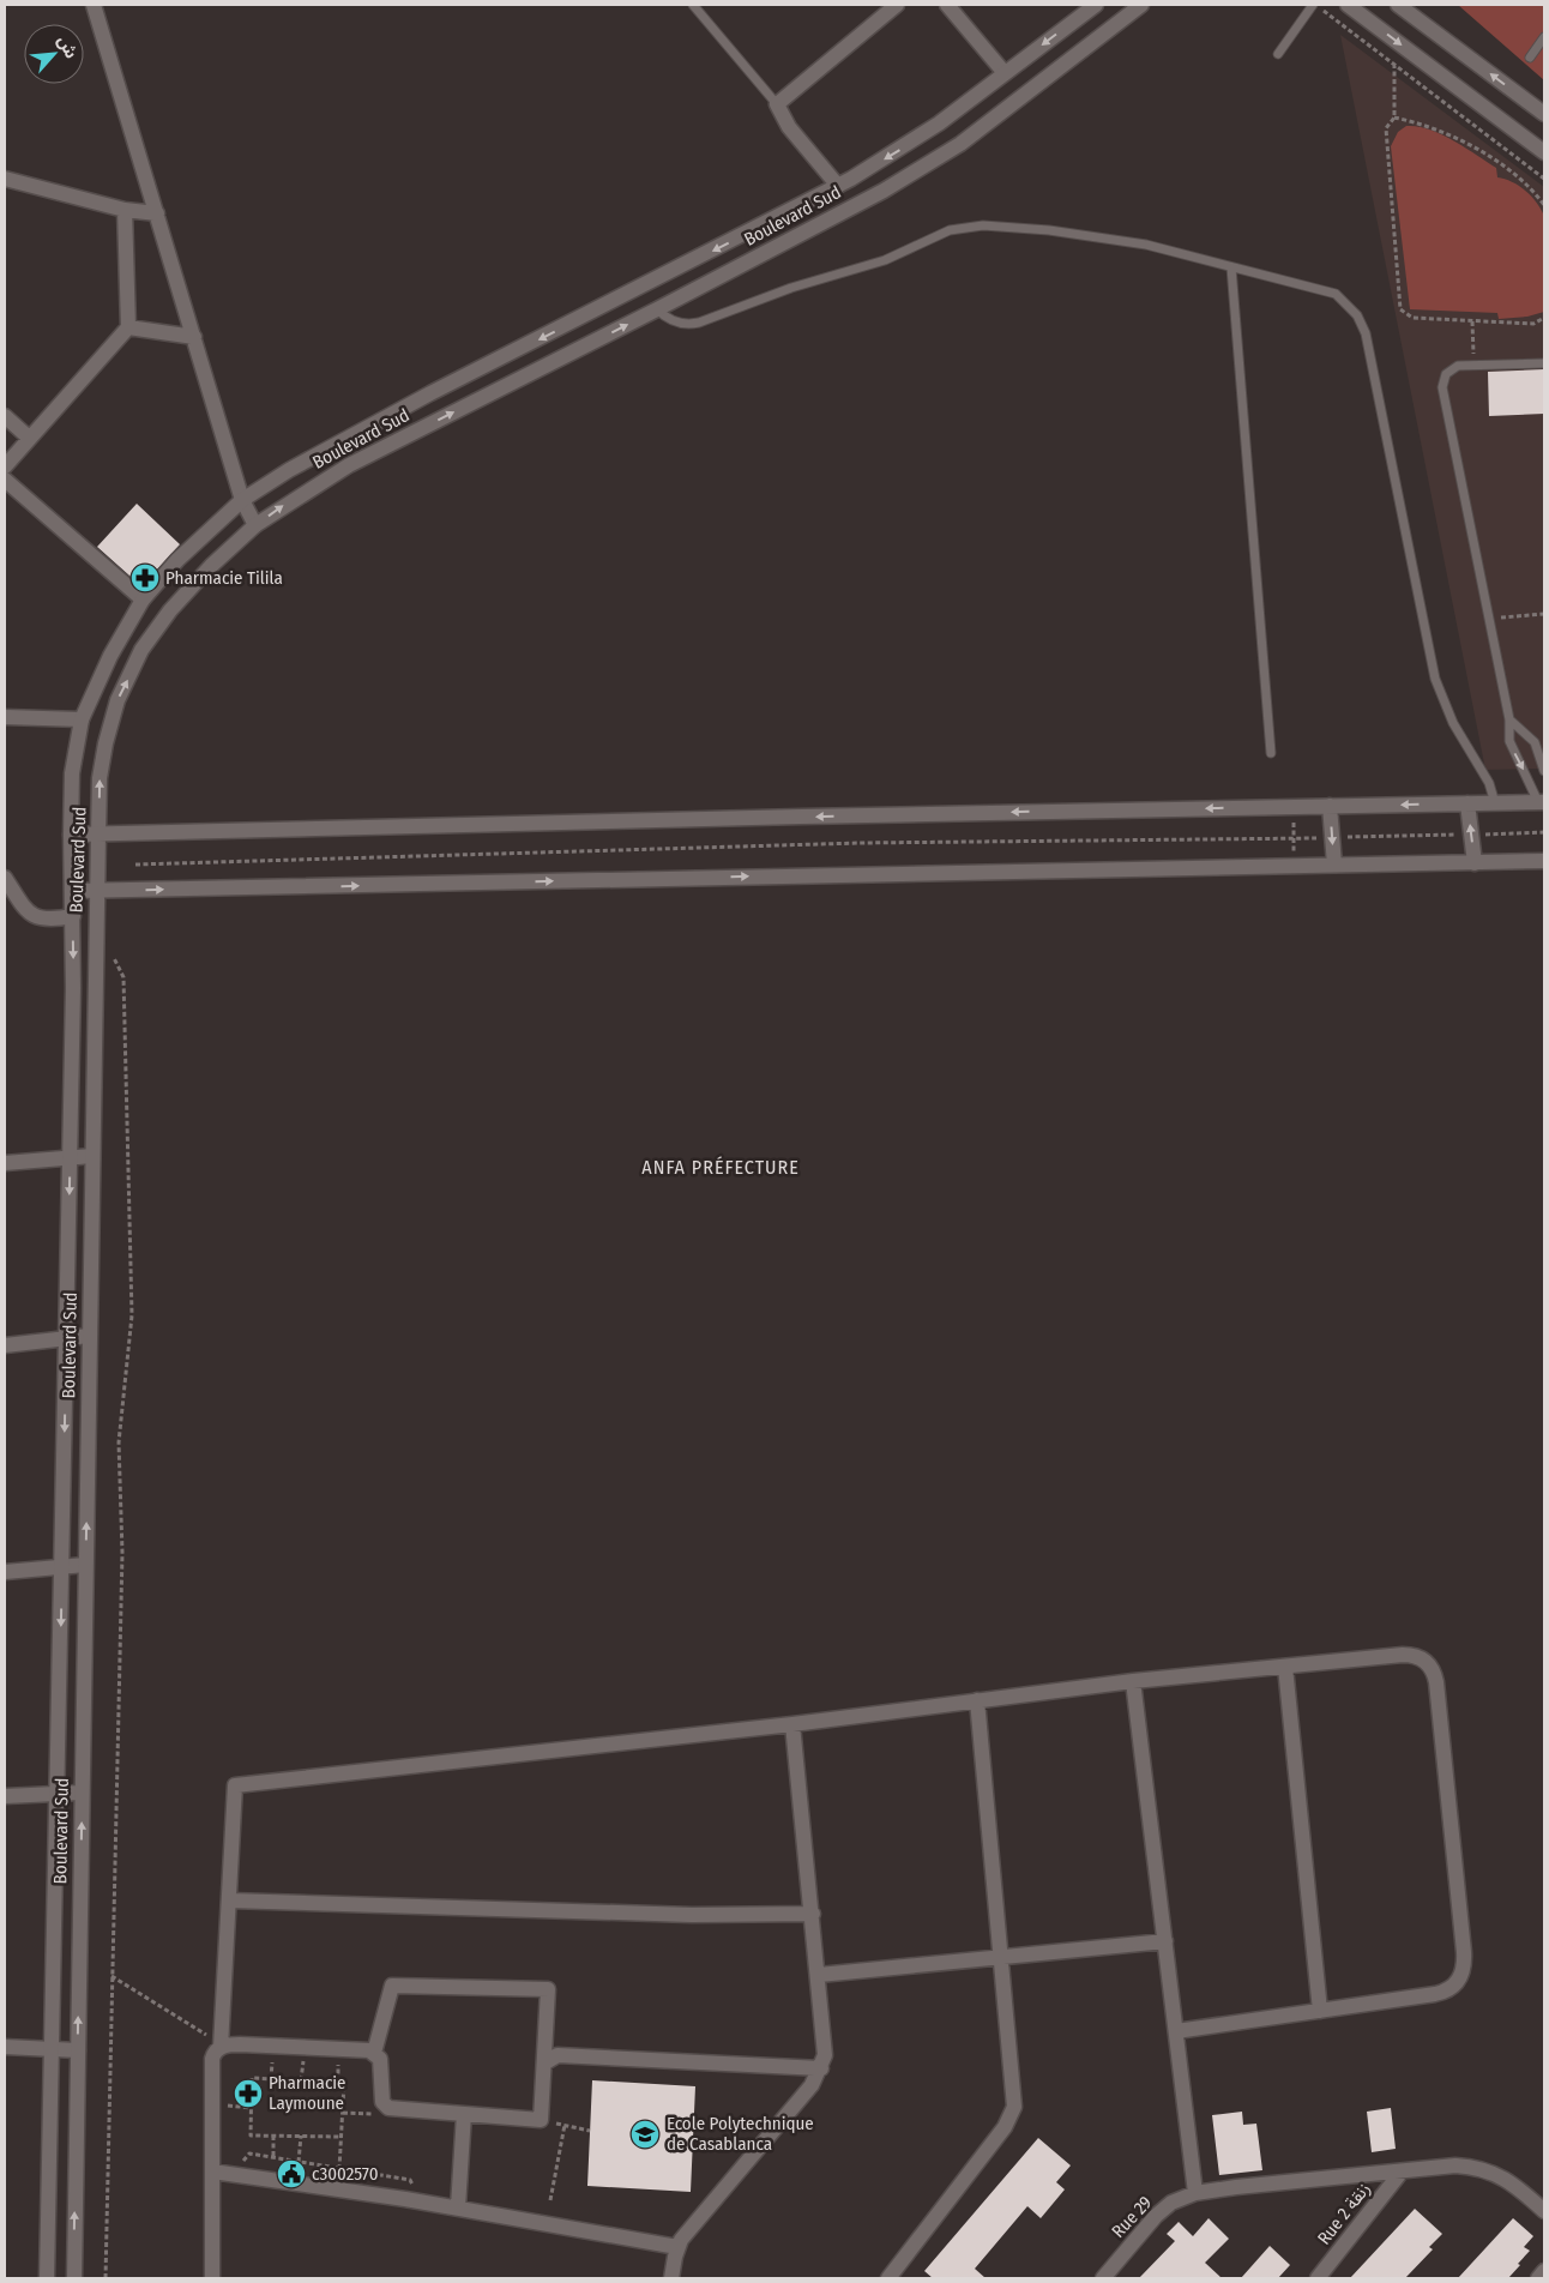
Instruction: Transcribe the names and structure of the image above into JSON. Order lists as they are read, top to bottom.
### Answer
{
  "streets": {
    "street": ["Boulevard Sud", "Rue 2 زنقة", "Rue 29"]
  },
  "crossings": [
    ["Rue 2 زنقة", "Rue 29"]
  ],
  "districts": ["ANFA PRÉFECTURE"],
  "places": {
    "pharmacy": ["Pharmacie Tilila", "Pharmacie Laymoune"],
    "school or university": ["Ecole Polytechnique de Casablanca"],
    "public building": ["c3002570"]
  },
  "north": "top right"
}
